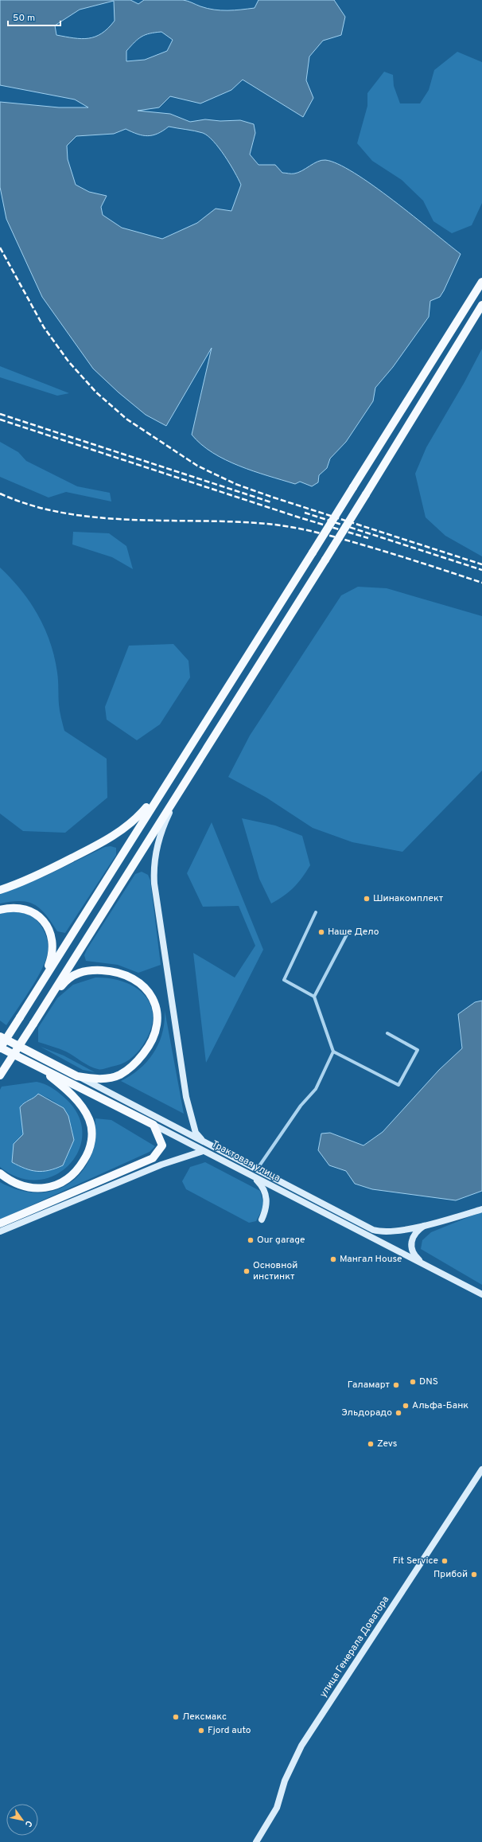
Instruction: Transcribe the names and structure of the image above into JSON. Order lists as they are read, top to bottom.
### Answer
{
  "streets": {
    "main road": ["Трактовая улица", "улица Генерала Доватора"]
  },
  "places": [
    "Шинакомплект",
    "Наше Дело",
    "Our garage",
    "Мангал House",
    "Основной инстинкт",
    "DNS",
    "Галамарт",
    "Альфа-Банк",
    "Эльдорадо",
    "Zevs",
    "Fit Service",
    "Прибой",
    "Лексмакс",
    "Fjord auto"
  ],
  "scale_bar": "50 m",
  "north": "bottom right"
}
